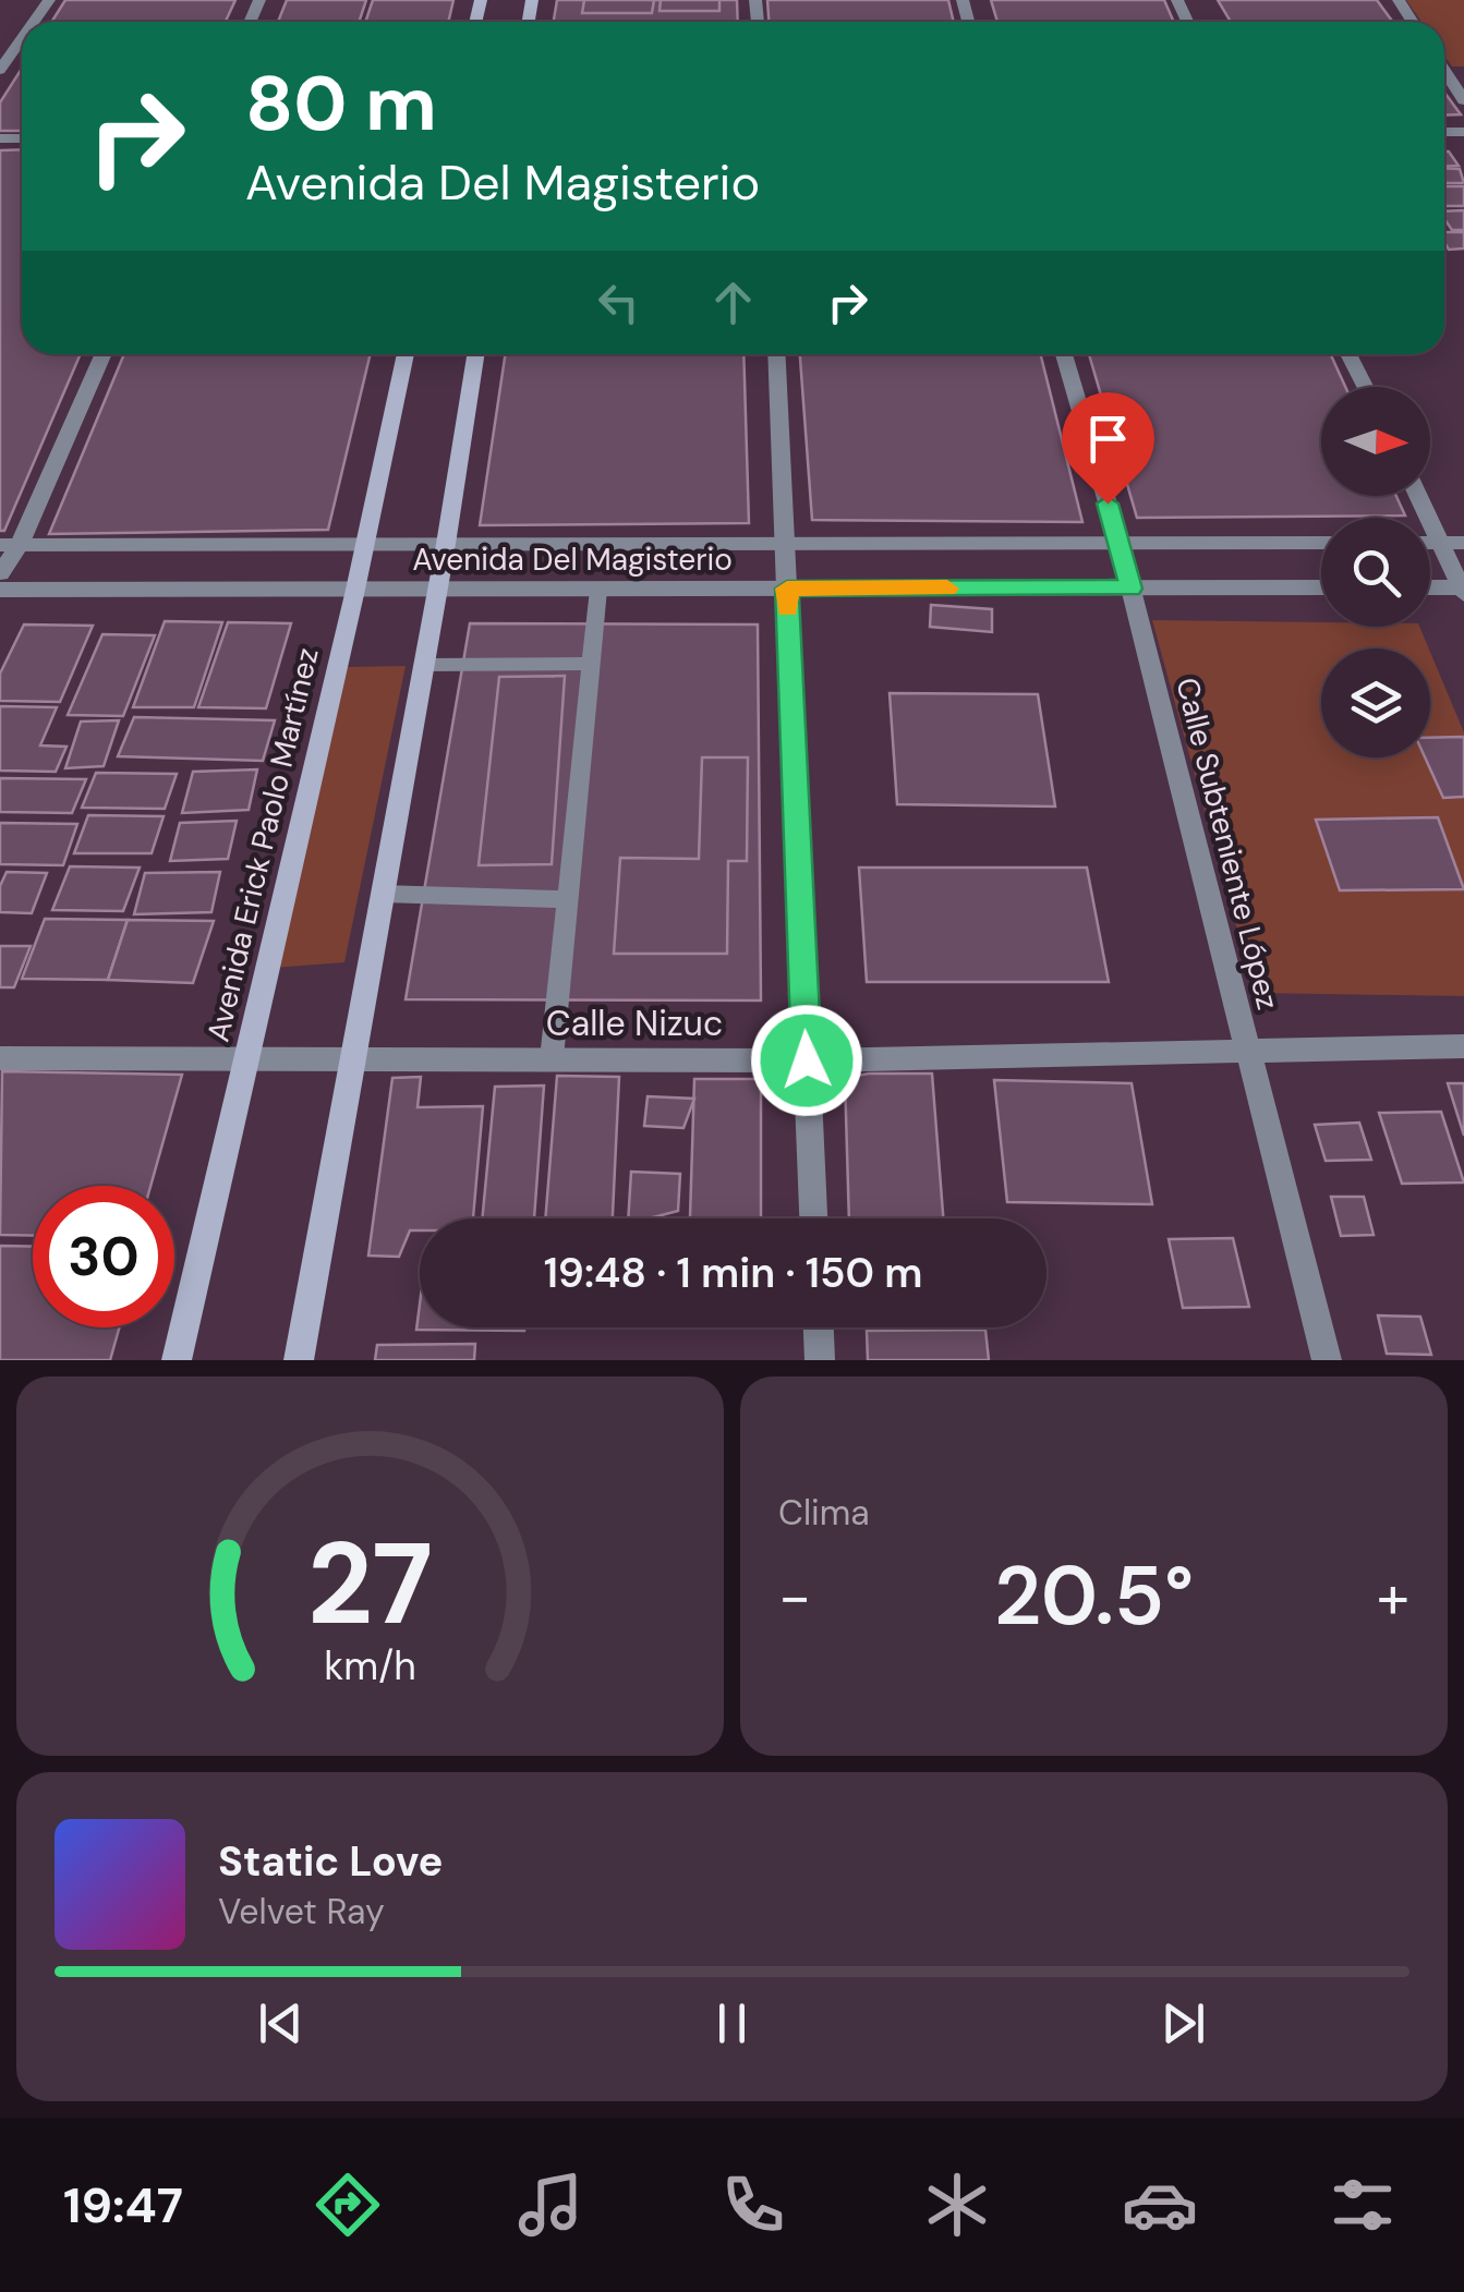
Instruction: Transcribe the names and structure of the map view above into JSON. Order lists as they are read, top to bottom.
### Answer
{
  "streets": {
    "main road": ["Avenida Erick Paolo Martínez"],
    "street": ["Avenida Del Magisterio", "Calle Subteniente López", "Calle Nizuc"]
  },
  "crossings": [
    ["Avenida Del Magisterio", "Calle Subteniente López"],
    ["Avenida Del Magisterio", "Avenida Erick Paolo Martínez"],
    ["Calle Subteniente López", "Calle Nizuc"],
    ["Avenida Erick Paolo Martínez", "Calle Nizuc"]
  ],
  "north": "right",
  "page": {
    "turn": ["80 m", "Avenida Del Magisterio"],
    "limit": "30",
    "trip": "19:48 · 1 min · 150 m",
    "tile": "Clima",
    "heat": ["−", "20.5°", "+"],
    "song": ["Static Love", "Velvet Ray"],
    "tabs": "19:47",
    "gauge": ["27", "km/h"]
  }
}
